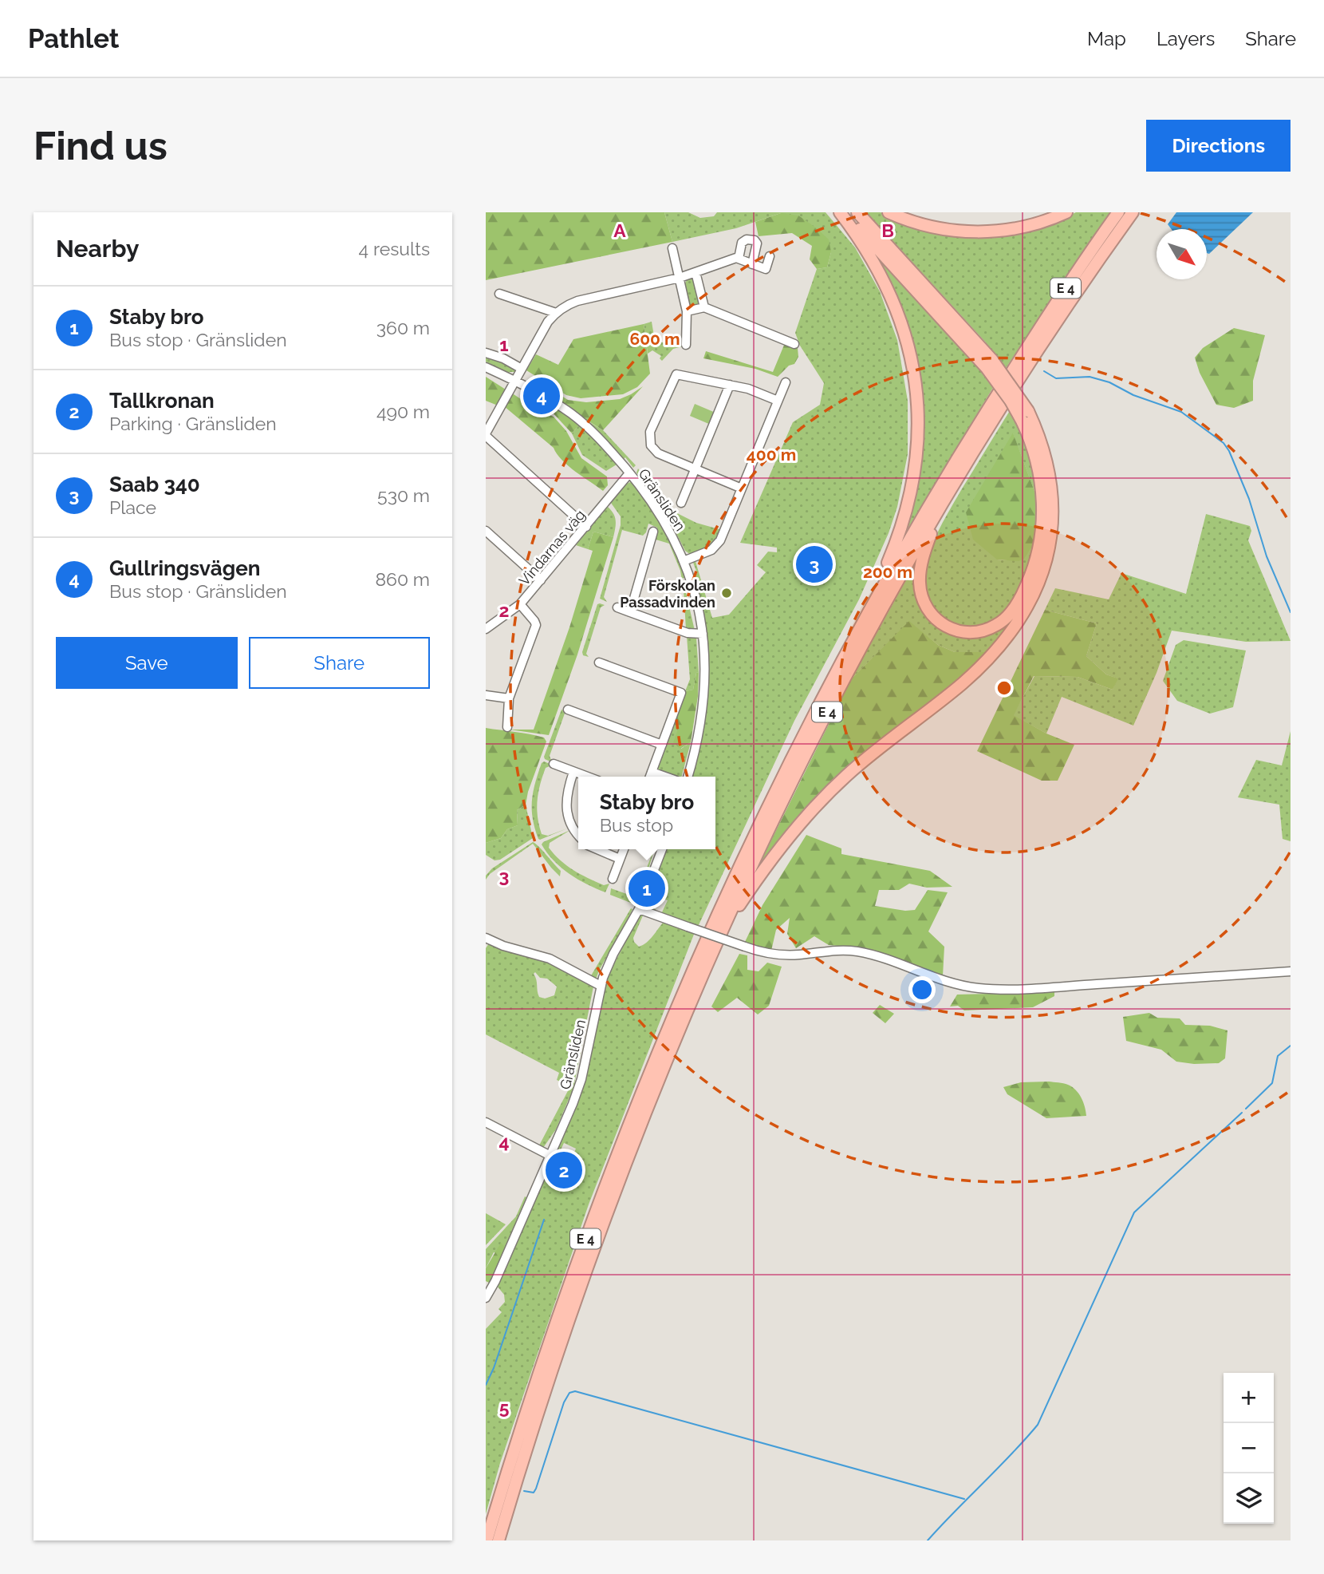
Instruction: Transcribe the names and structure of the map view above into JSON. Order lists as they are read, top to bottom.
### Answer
{
  "streets": {
    "highway": ["E 4"],
    "street": ["Gränsliden", "Vindarnas väg"]
  },
  "crossings": [
    ["Gränsliden", "Vindarnas väg"]
  ],
  "places": ["Förskolan Passadvinden"],
  "north": "bottom right",
  "page": {
    "header": "Pathlet",
    "nav": ["Map", "Layers", "Share"],
    "buttons": [
      "Directions",
      ["Save", "Share"]
    ],
    "title": "Find us",
    "heading": ["Nearby", "4 results"],
    "list": [
      {
        "mark": "1",
        "name": "Staby bro",
        "note": "Bus stop · Gränsliden",
        "value": "360 m"
      },
      {
        "mark": "2",
        "name": "Tallkronan",
        "note": "Parking · Gränsliden",
        "value": "490 m"
      },
      {
        "mark": "3",
        "name": "Saab 340",
        "note": "Place",
        "value": "530 m"
      },
      {
        "mark": "4",
        "name": "Gullringsvägen",
        "note": "Bus stop · Gränsliden",
        "value": "860 m"
      }
    ],
    "pins": [
      "4",
      "3",
      "1",
      "2"
    ],
    "popup": ["Staby bro", "Bus stop"],
    "map_buttons": ["+", "−"]
  },
  "grid": {
    "columns": ["A", "B"],
    "rows": [
      "1",
      "2",
      "3",
      "4",
      "5"
    ]
  },
  "rings": ["600 m", "400 m", "200 m"]
}
